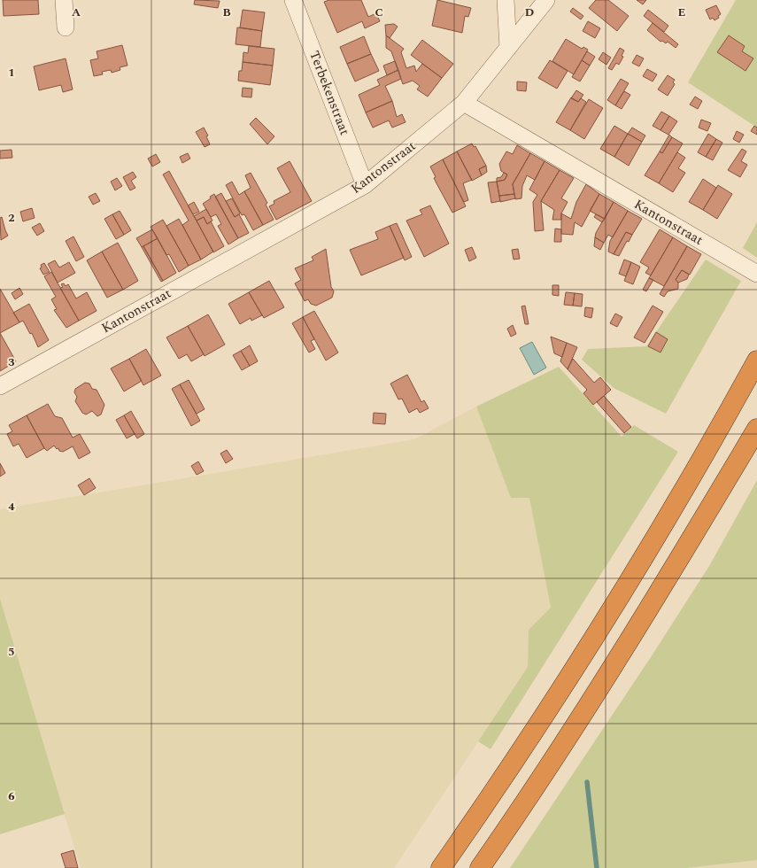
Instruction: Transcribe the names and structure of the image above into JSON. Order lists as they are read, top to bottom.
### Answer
{
  "streets": {
    "street": ["Terbekenstraat", "Kantonstraat"]
  },
  "crossings": [
    ["Terbekenstraat", "Kantonstraat"]
  ],
  "grid": {
    "columns": [
      "A",
      "B",
      "C",
      "D",
      "E"
    ],
    "rows": [
      "1",
      "2",
      "3",
      "4",
      "5",
      "6"
    ]
  }
}
